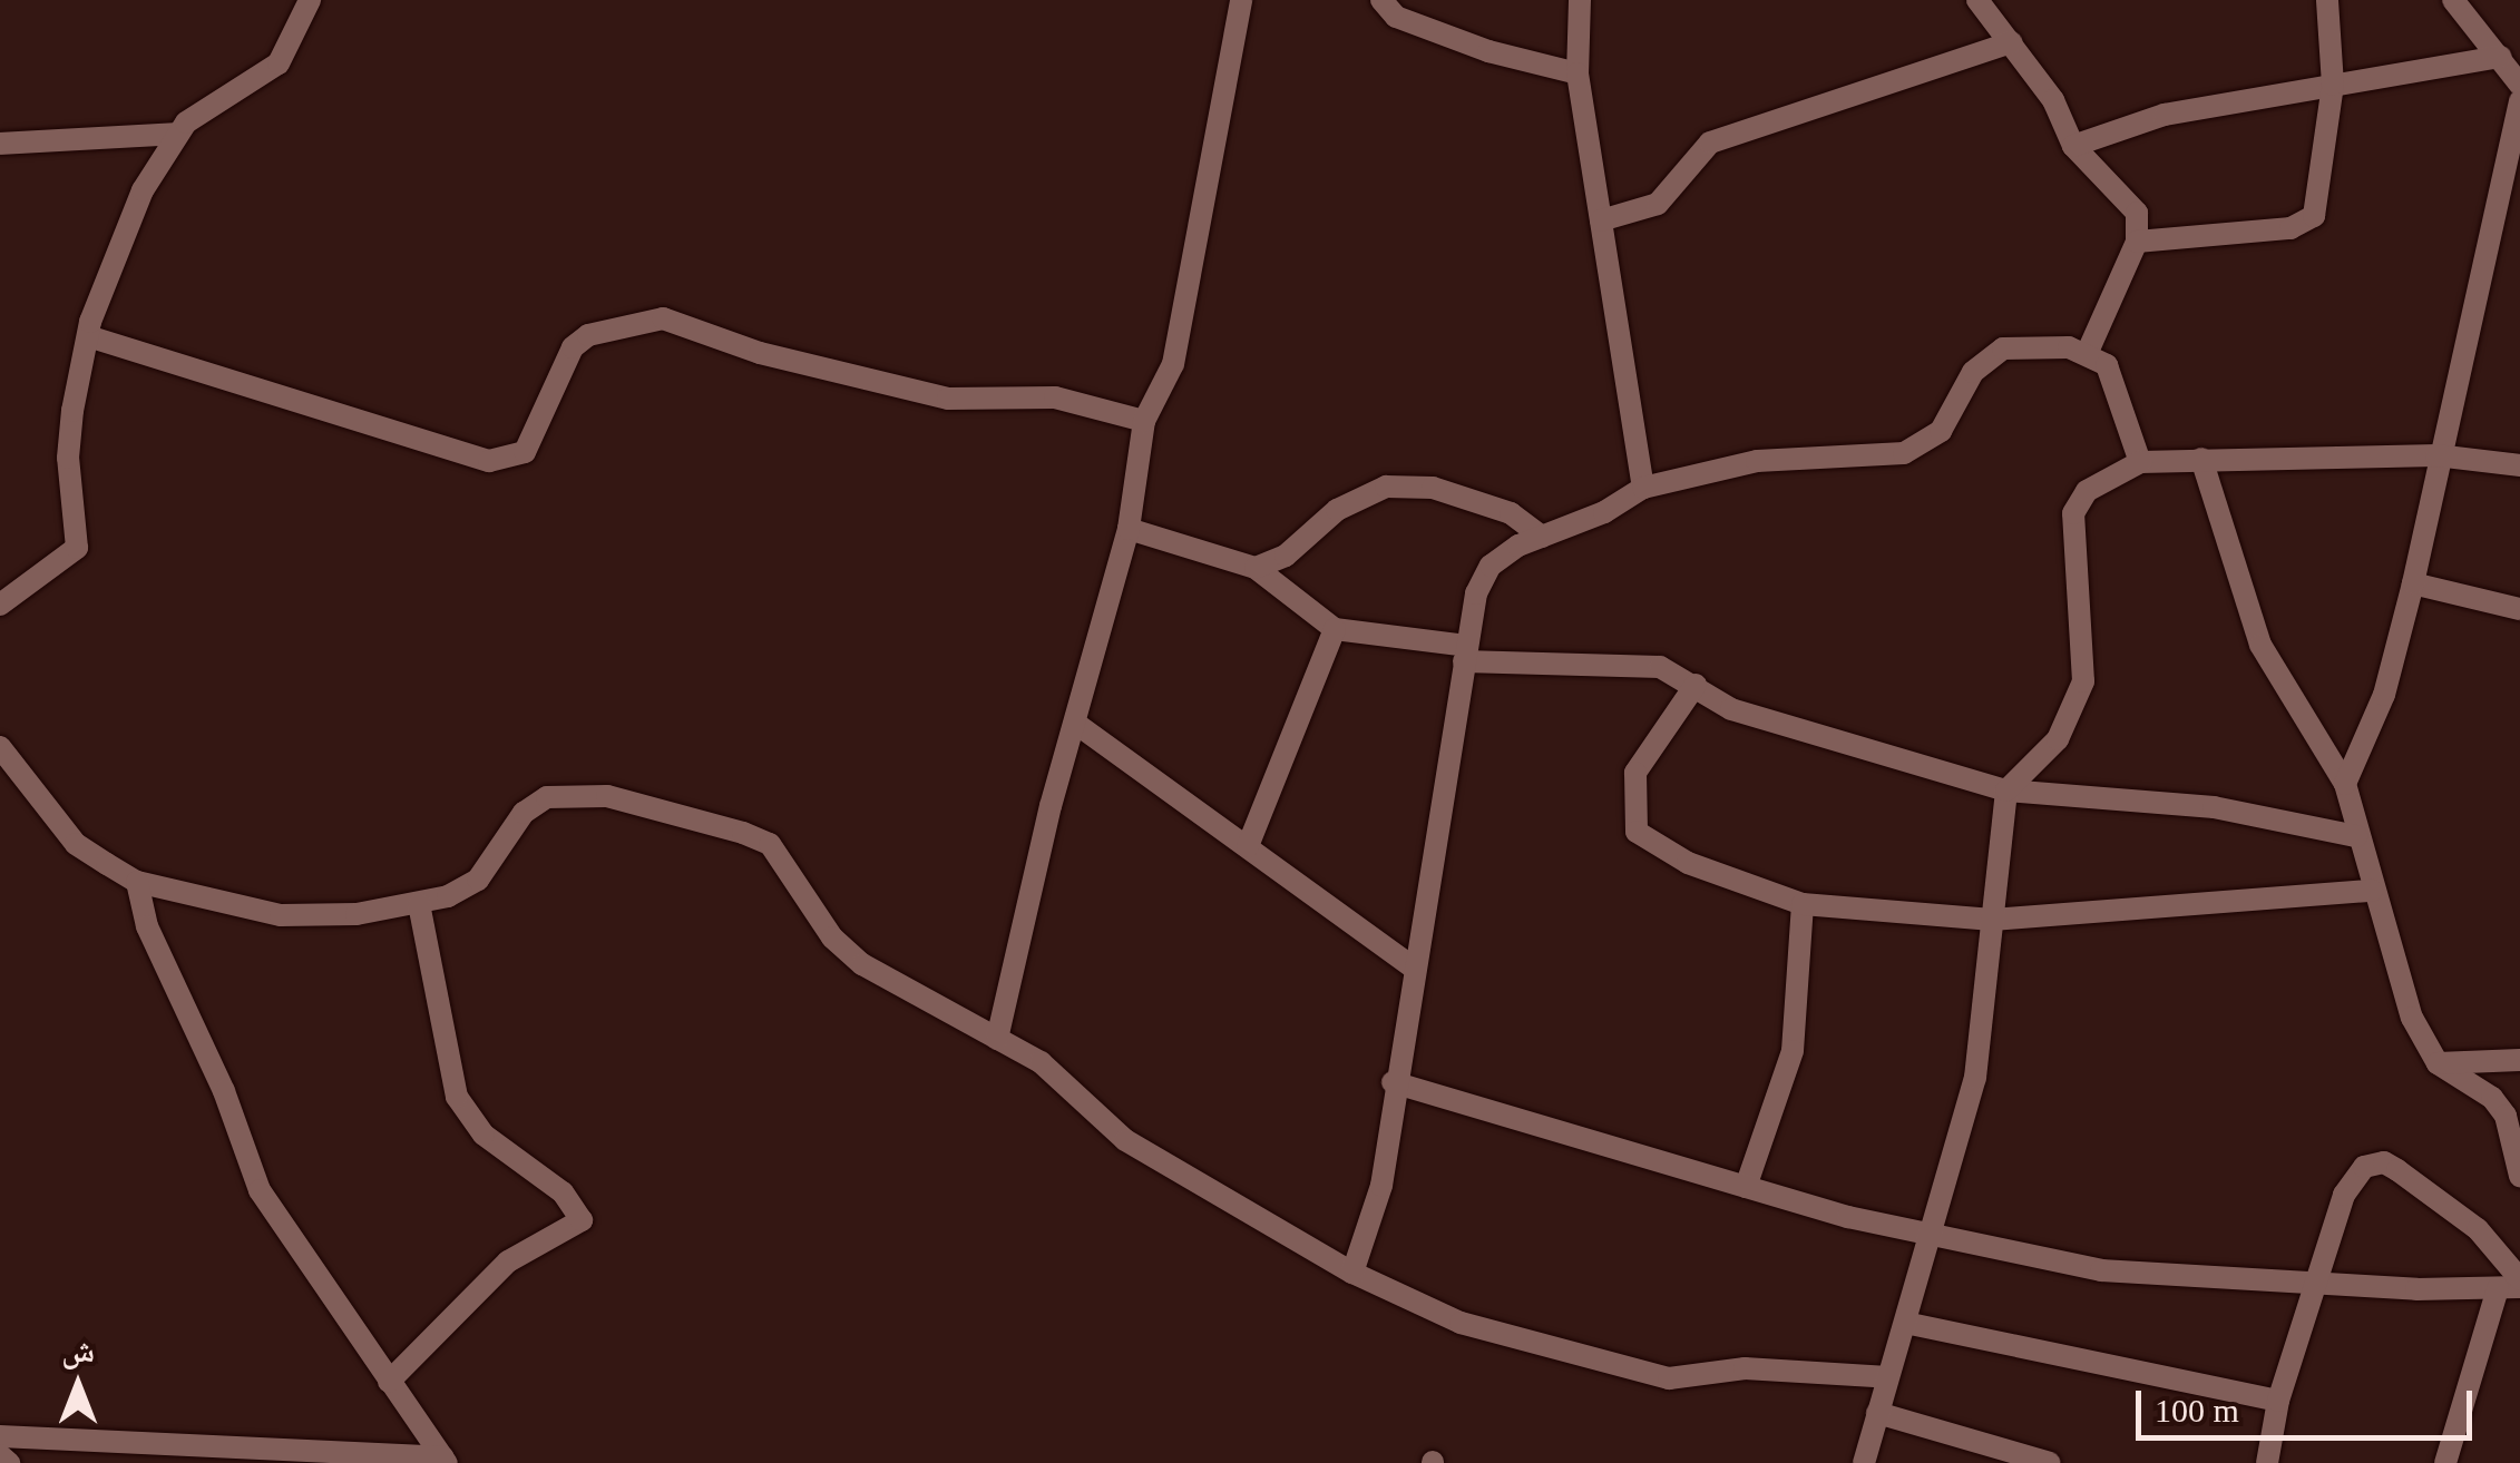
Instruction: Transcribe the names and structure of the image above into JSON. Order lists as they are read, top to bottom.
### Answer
{
  "scale_bar": "100 m",
  "north": "top"
}
